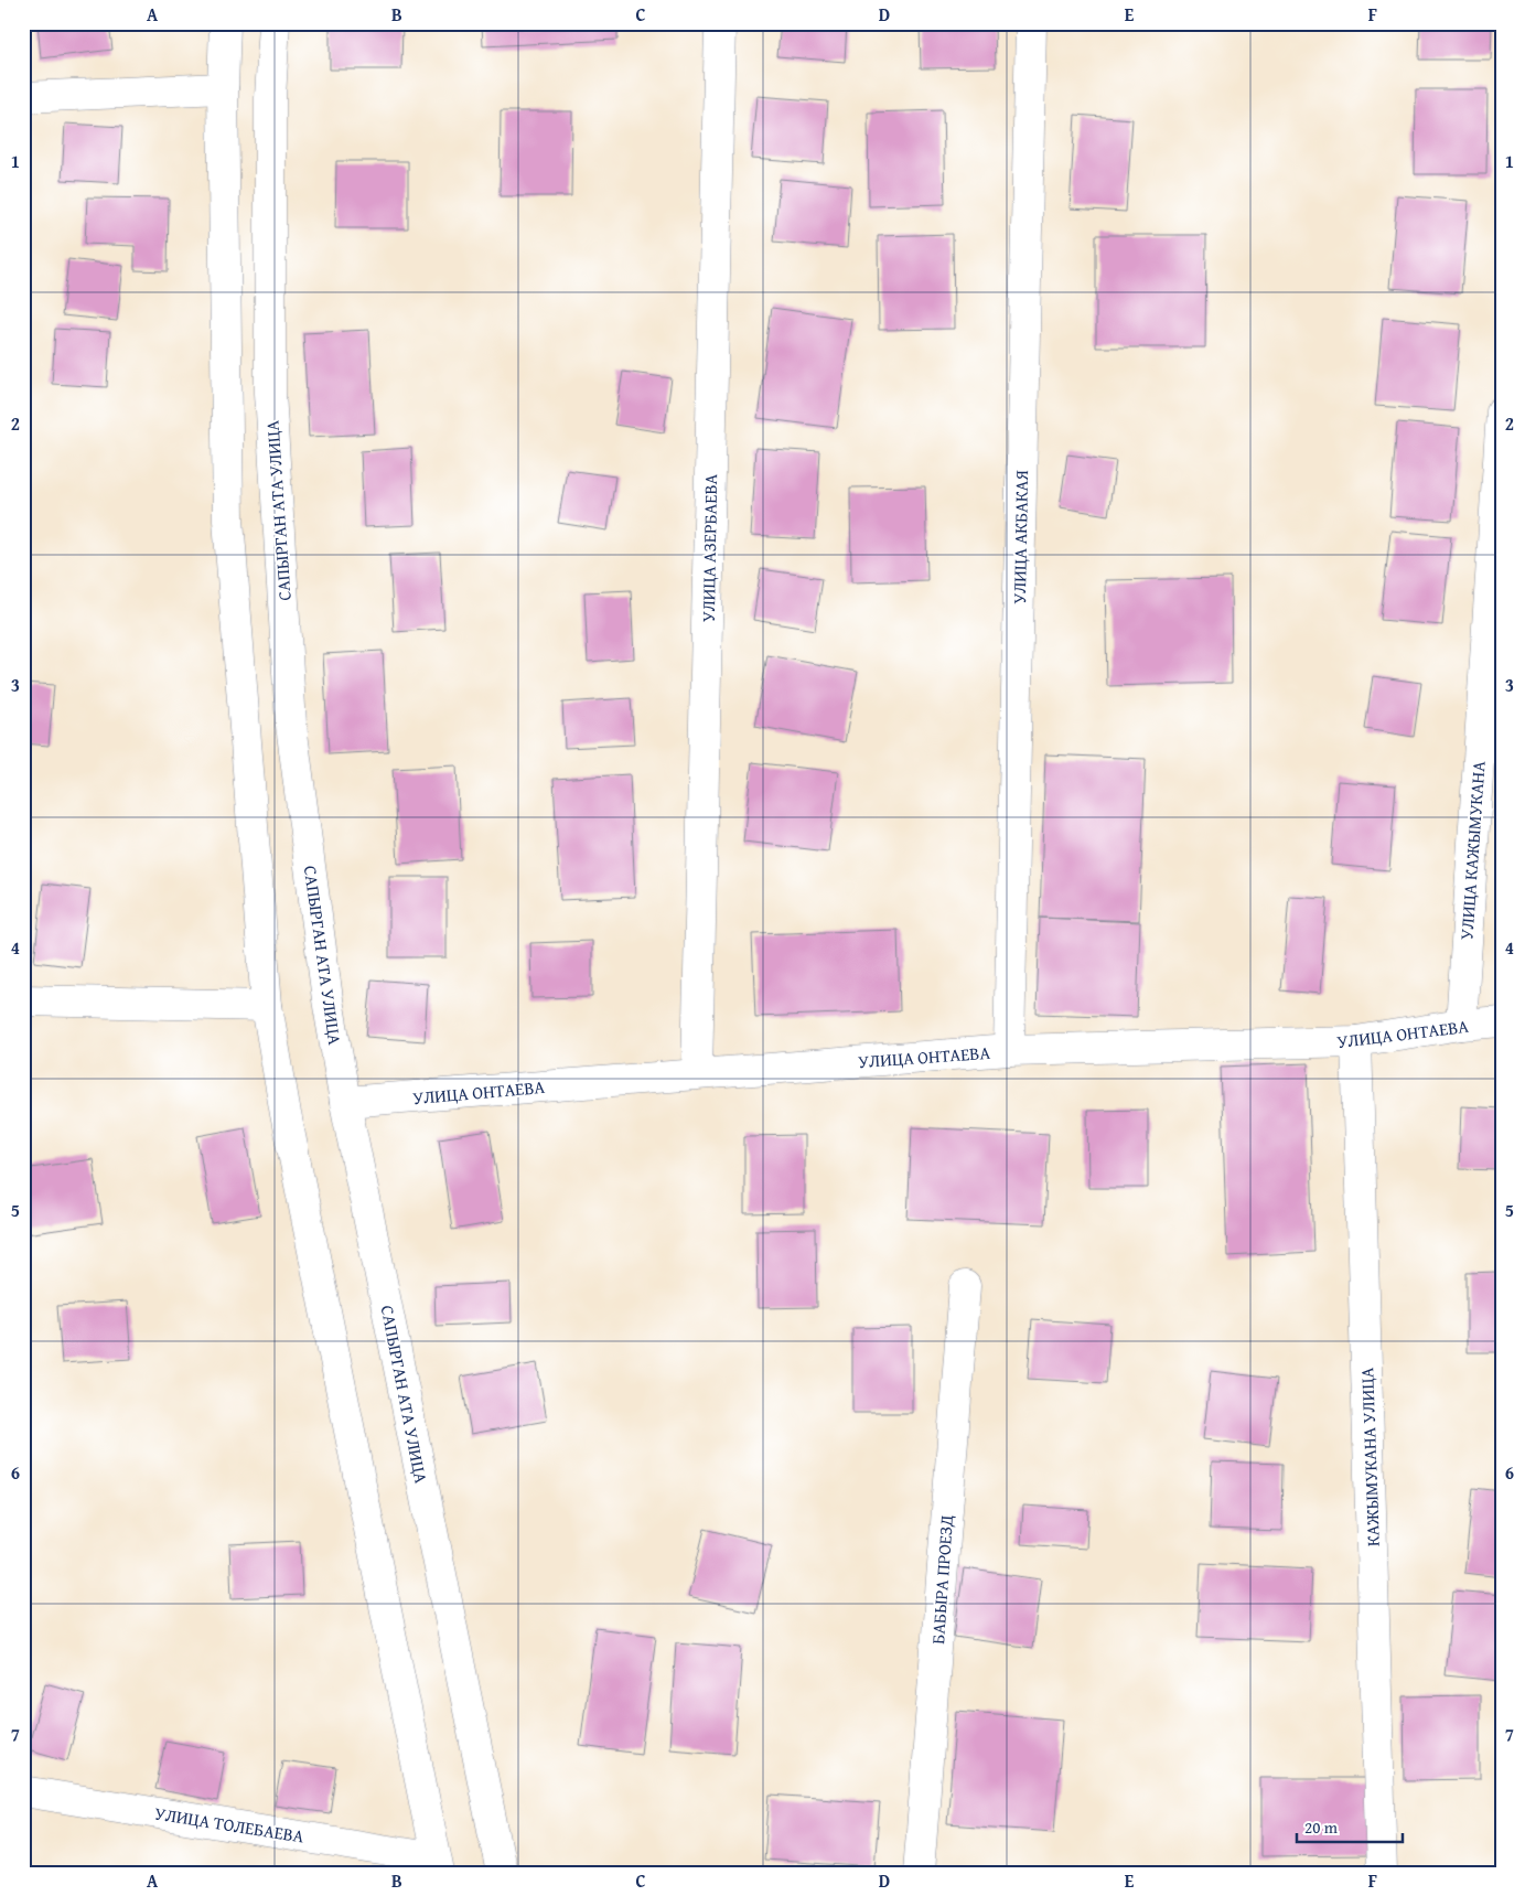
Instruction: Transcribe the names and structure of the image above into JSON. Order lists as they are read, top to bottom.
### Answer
{
  "streets": {
    "street": [
      "САПЫРГАН АТА УЛИЦА",
      "УЛИЦА АКБАКАЯ",
      "УЛИЦА АЗЕРБАЕВА",
      "УЛИЦА КАЖЫМУКАНА",
      "УЛИЦА ОНТАЕВА",
      "КАЖЫМУКАНА УЛИЦА",
      "БАБЫРА ПРОЕЗД",
      "УЛИЦА ТОЛЕБАЕВА"
    ]
  },
  "crossings": [
    ["САПЫРГАН АТА УЛИЦА", "УЛИЦА ОНТАЕВА"],
    ["УЛИЦА АКБАКАЯ", "УЛИЦА ОНТАЕВА"],
    ["УЛИЦА АЗЕРБАЕВА", "УЛИЦА ОНТАЕВА"],
    ["УЛИЦА КАЖЫМУКАНА", "УЛИЦА ОНТАЕВА"],
    ["УЛИЦА ОНТАЕВА", "КАЖЫМУКАНА УЛИЦА"]
  ],
  "scale_bar": "20 m",
  "grid": {
    "columns": [
      "A",
      "B",
      "C",
      "D",
      "E",
      "F"
    ],
    "rows": [
      "1",
      "2",
      "3",
      "4",
      "5",
      "6",
      "7"
    ]
  }
}
